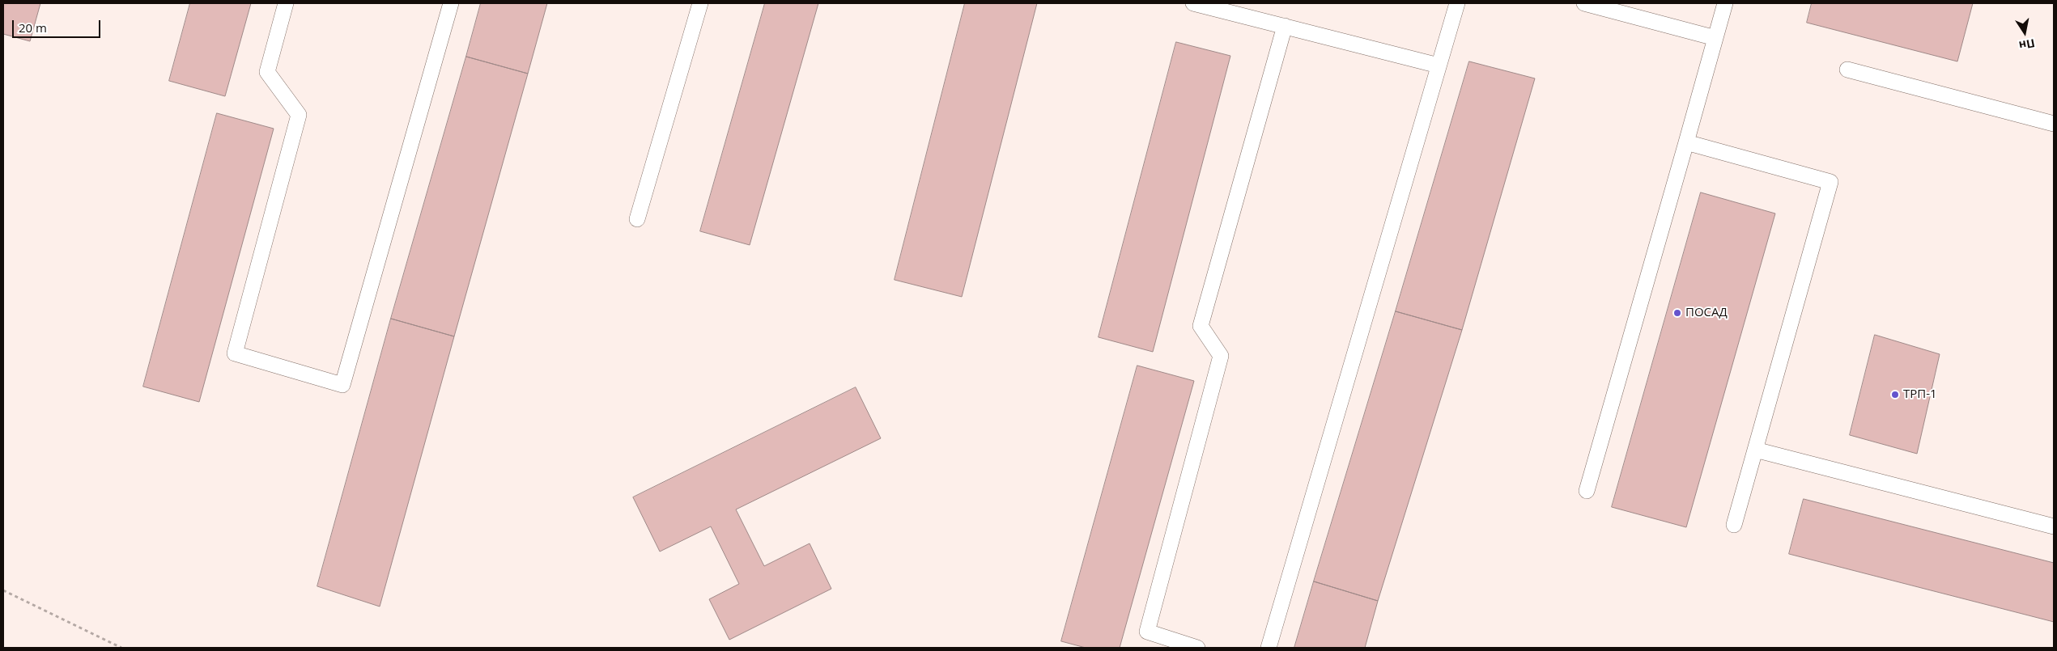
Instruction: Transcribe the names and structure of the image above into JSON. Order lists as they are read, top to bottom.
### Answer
{
  "places": ["ПОСАД", "ТРП-1"],
  "scale_bar": "20 m",
  "north": "bottom"
}
